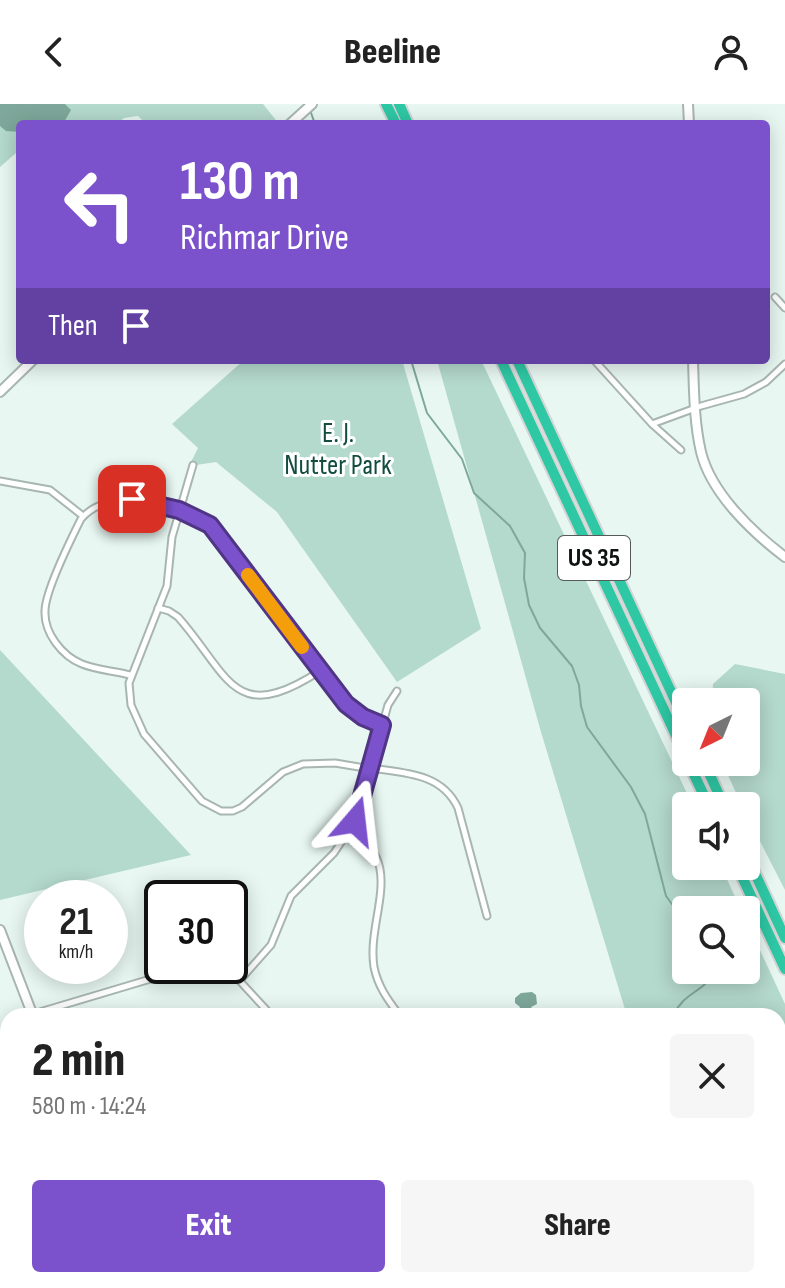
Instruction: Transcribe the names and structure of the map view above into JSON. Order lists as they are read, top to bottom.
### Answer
{
  "streets": {
    "highway": ["US 35"]
  },
  "parks": ["E. J. Nutter Park"],
  "north": "bottom left",
  "page": {
    "header": "Beeline",
    "turn": ["130 m", "Richmar Drive"],
    "then": "Then",
    "speed": "21 km/h",
    "limit": "30",
    "heading": ["2 min", "580 m · 14:24"],
    "buttons": ["Exit", "Share"]
  }
}
